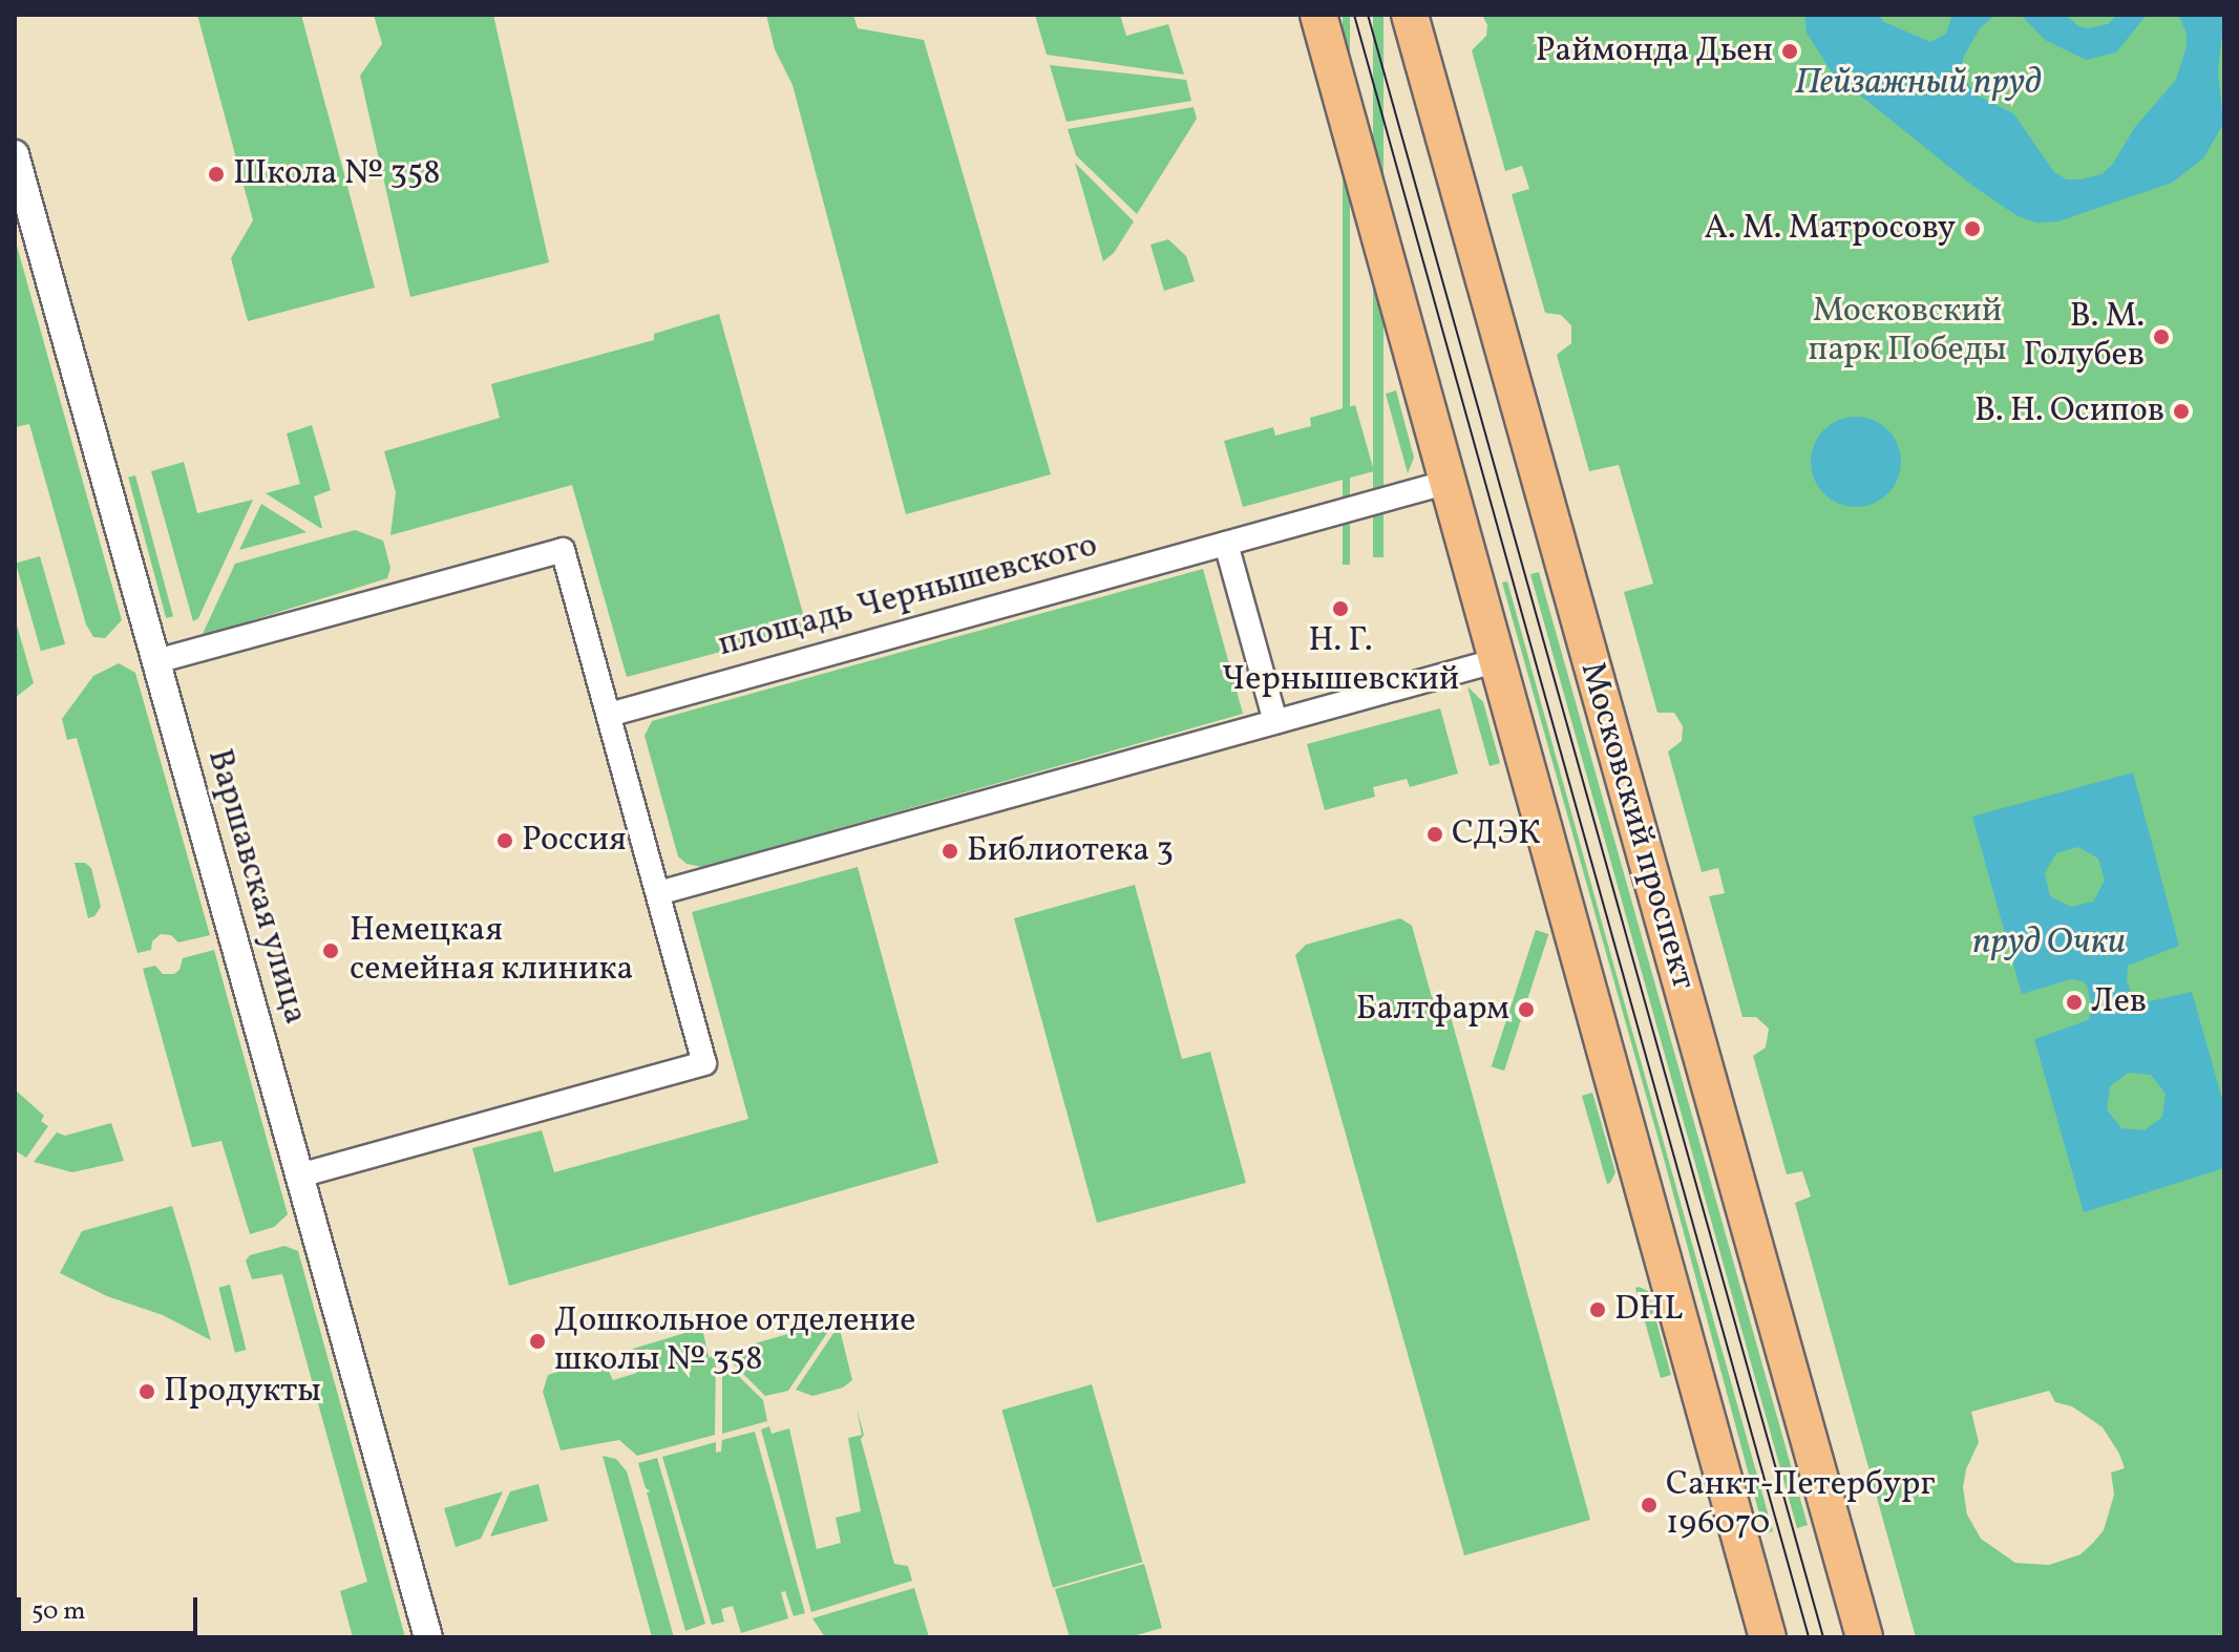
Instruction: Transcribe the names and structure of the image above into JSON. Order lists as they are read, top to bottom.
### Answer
{
  "streets": {
    "main road": ["Московский проспект"],
    "street": ["площадь Чернышевского", "Варшавская улица"]
  },
  "water": ["Пейзажный пруд", "пруд Очки"],
  "parks": ["Московский парк Победы"],
  "places": [
    "Раймонда Дьен",
    "Школа № 358",
    "А. М. Матросову",
    "В. М. Голубев",
    "В. Н. Осипов",
    "Н. Г. Чернышевский",
    "СДЭК",
    "Россия",
    "Библиотека 3",
    "Немецкая семейная клиника",
    "Лев",
    "Балтфарм",
    "DHL",
    "Дошкольное отделение школы № 358",
    "Продукты",
    "Санкт-Петербург 196070"
  ],
  "scale_bar": "50 m"
}
